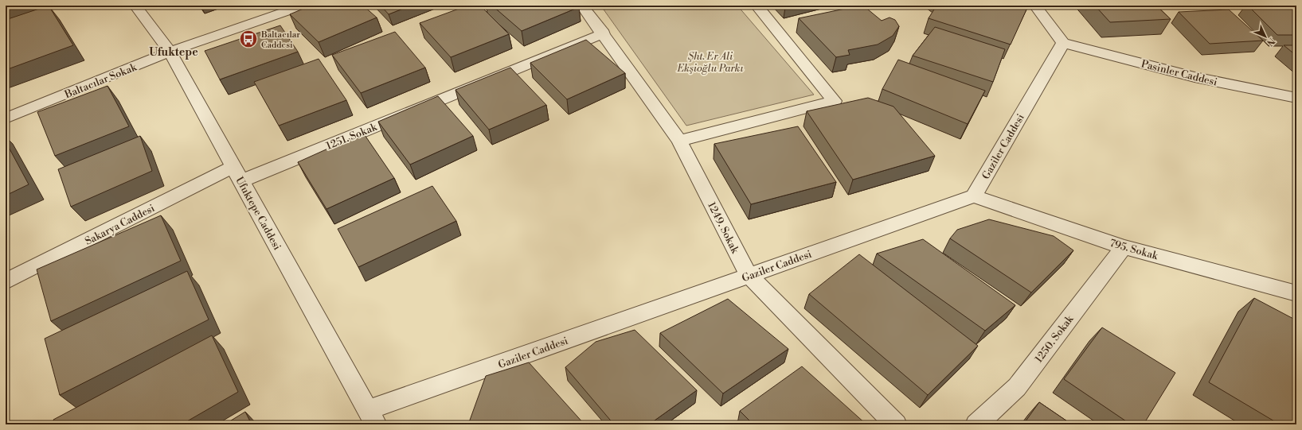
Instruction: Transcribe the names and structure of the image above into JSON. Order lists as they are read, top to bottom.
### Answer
{
  "streets": {
    "street": [
      "Pasinler Caddesi",
      "Baltacılar Sokak",
      "1251. Sokak",
      "Gaziler Caddesi",
      "Ufuktepe Caddesi",
      "Sakarya Caddesi",
      "1249. Sokak",
      "795. Sokak",
      "1250. Sokak"
    ]
  },
  "crossings": [
    ["Pasinler Caddesi", "Gaziler Caddesi"],
    ["Baltacılar Sokak", "Ufuktepe Caddesi"],
    ["1251. Sokak", "Ufuktepe Caddesi"],
    ["1251. Sokak", "Sakarya Caddesi"],
    ["1251. Sokak", "1249. Sokak"],
    ["Gaziler Caddesi", "Ufuktepe Caddesi"],
    ["Gaziler Caddesi", "1249. Sokak"],
    ["Gaziler Caddesi", "795. Sokak"],
    ["Ufuktepe Caddesi", "Sakarya Caddesi"],
    ["795. Sokak", "1250. Sokak"]
  ],
  "districts": ["Ufuktepe"],
  "parks": ["Şht. Er Ali Ekşioğlu Parkı"],
  "places": {
    "bus stop": ["Baltacılar Caddesi"]
  },
  "north": "bottom right"
}
